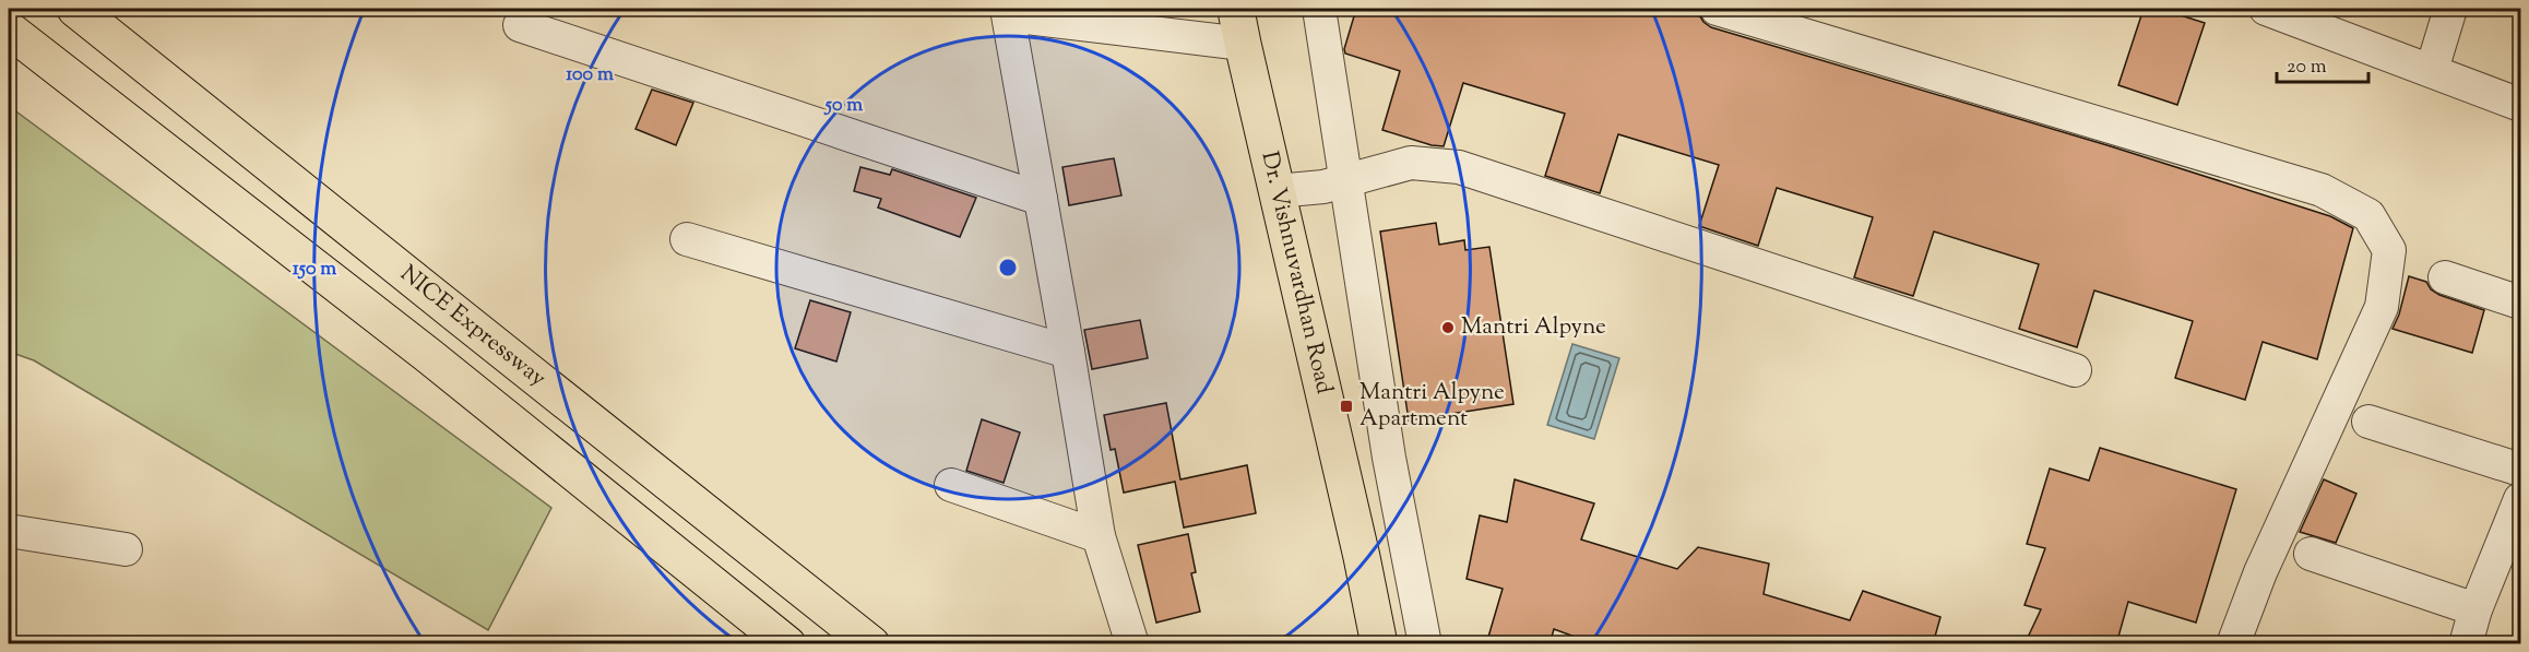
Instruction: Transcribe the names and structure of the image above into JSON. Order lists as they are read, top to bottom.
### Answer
{
  "streets": {
    "main road": ["Dr. Vishnuvardhan Road", "NICE Expressway"]
  },
  "places": {
    "other": ["Mantri Alpyne"],
    "transit": ["Mantri Alpyne Apartment"]
  },
  "scale_bar": "20 m",
  "rings": ["100 m", "50 m", "150 m"]
}
